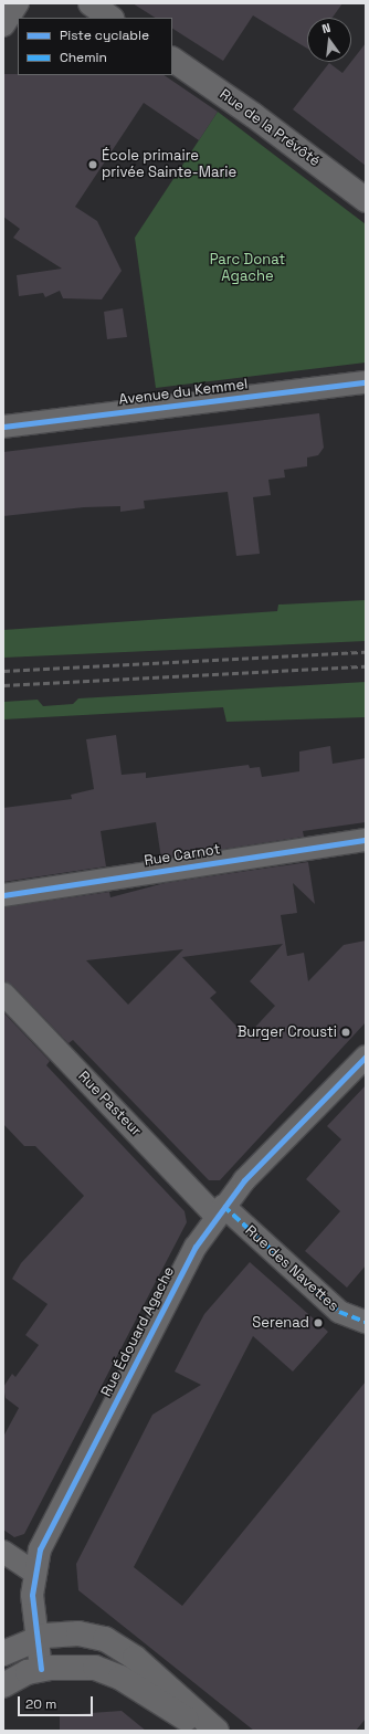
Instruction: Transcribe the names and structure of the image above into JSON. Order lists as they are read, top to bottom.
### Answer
{
  "streets": {
    "street": [
      "Rue de la Prévôté",
      "Avenue du Kemmel",
      "Rue Carnot",
      "Rue Pasteur",
      "Rue des Navettes",
      "Rue Édouard Agache"
    ]
  },
  "crossings": [
    ["Rue Pasteur", "Rue des Navettes"],
    ["Rue Pasteur", "Rue Édouard Agache"],
    ["Rue des Navettes", "Rue Édouard Agache"]
  ],
  "parks": ["Parc Donat Agache"],
  "places": ["École primaire privée Sainte-Marie", "Burger Crousti", "Serenad"],
  "legend": ["Piste cyclable", "Chemin"],
  "scale_bar": "20 m",
  "north": "top"
}
